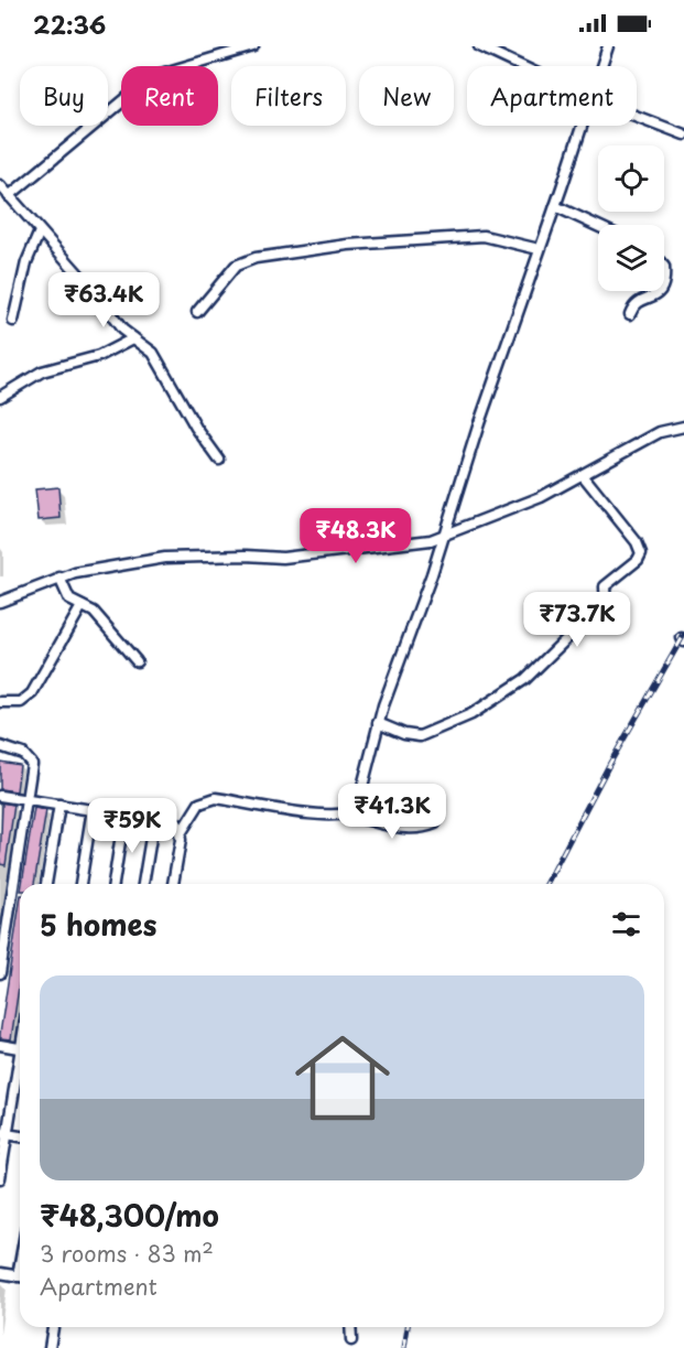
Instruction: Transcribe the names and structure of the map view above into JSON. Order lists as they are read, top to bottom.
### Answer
{
  "page": {
    "status": "22:36",
    "chip": [
      "Buy",
      "Rent",
      "Filters",
      "New",
      "Apartment"
    ],
    "price": [
      "₹63.4K",
      "₹48.3K",
      "₹73.7K",
      "₹41.3K",
      "₹59K"
    ],
    "heading": "5 homes",
    "list": [
      {
        "name": "₹48,300/mo",
        "note": "3 rooms · 83 m² · Apartment"
      }
    ]
  }
}
